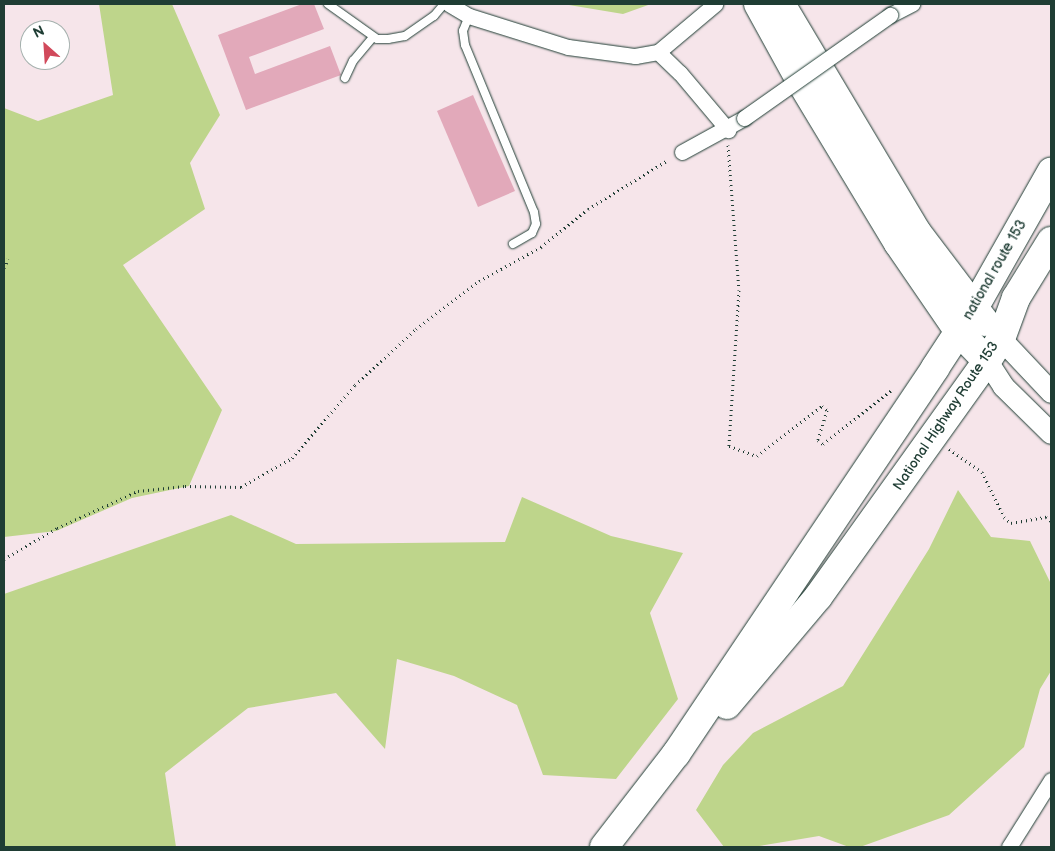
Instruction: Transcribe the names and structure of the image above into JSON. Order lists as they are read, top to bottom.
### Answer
{
  "streets": {
    "highway": ["national route 153", "National Highway Route 153"]
  },
  "crossings": [
    ["national route 153", "National Highway Route 153"]
  ],
  "north": "top left"
}
